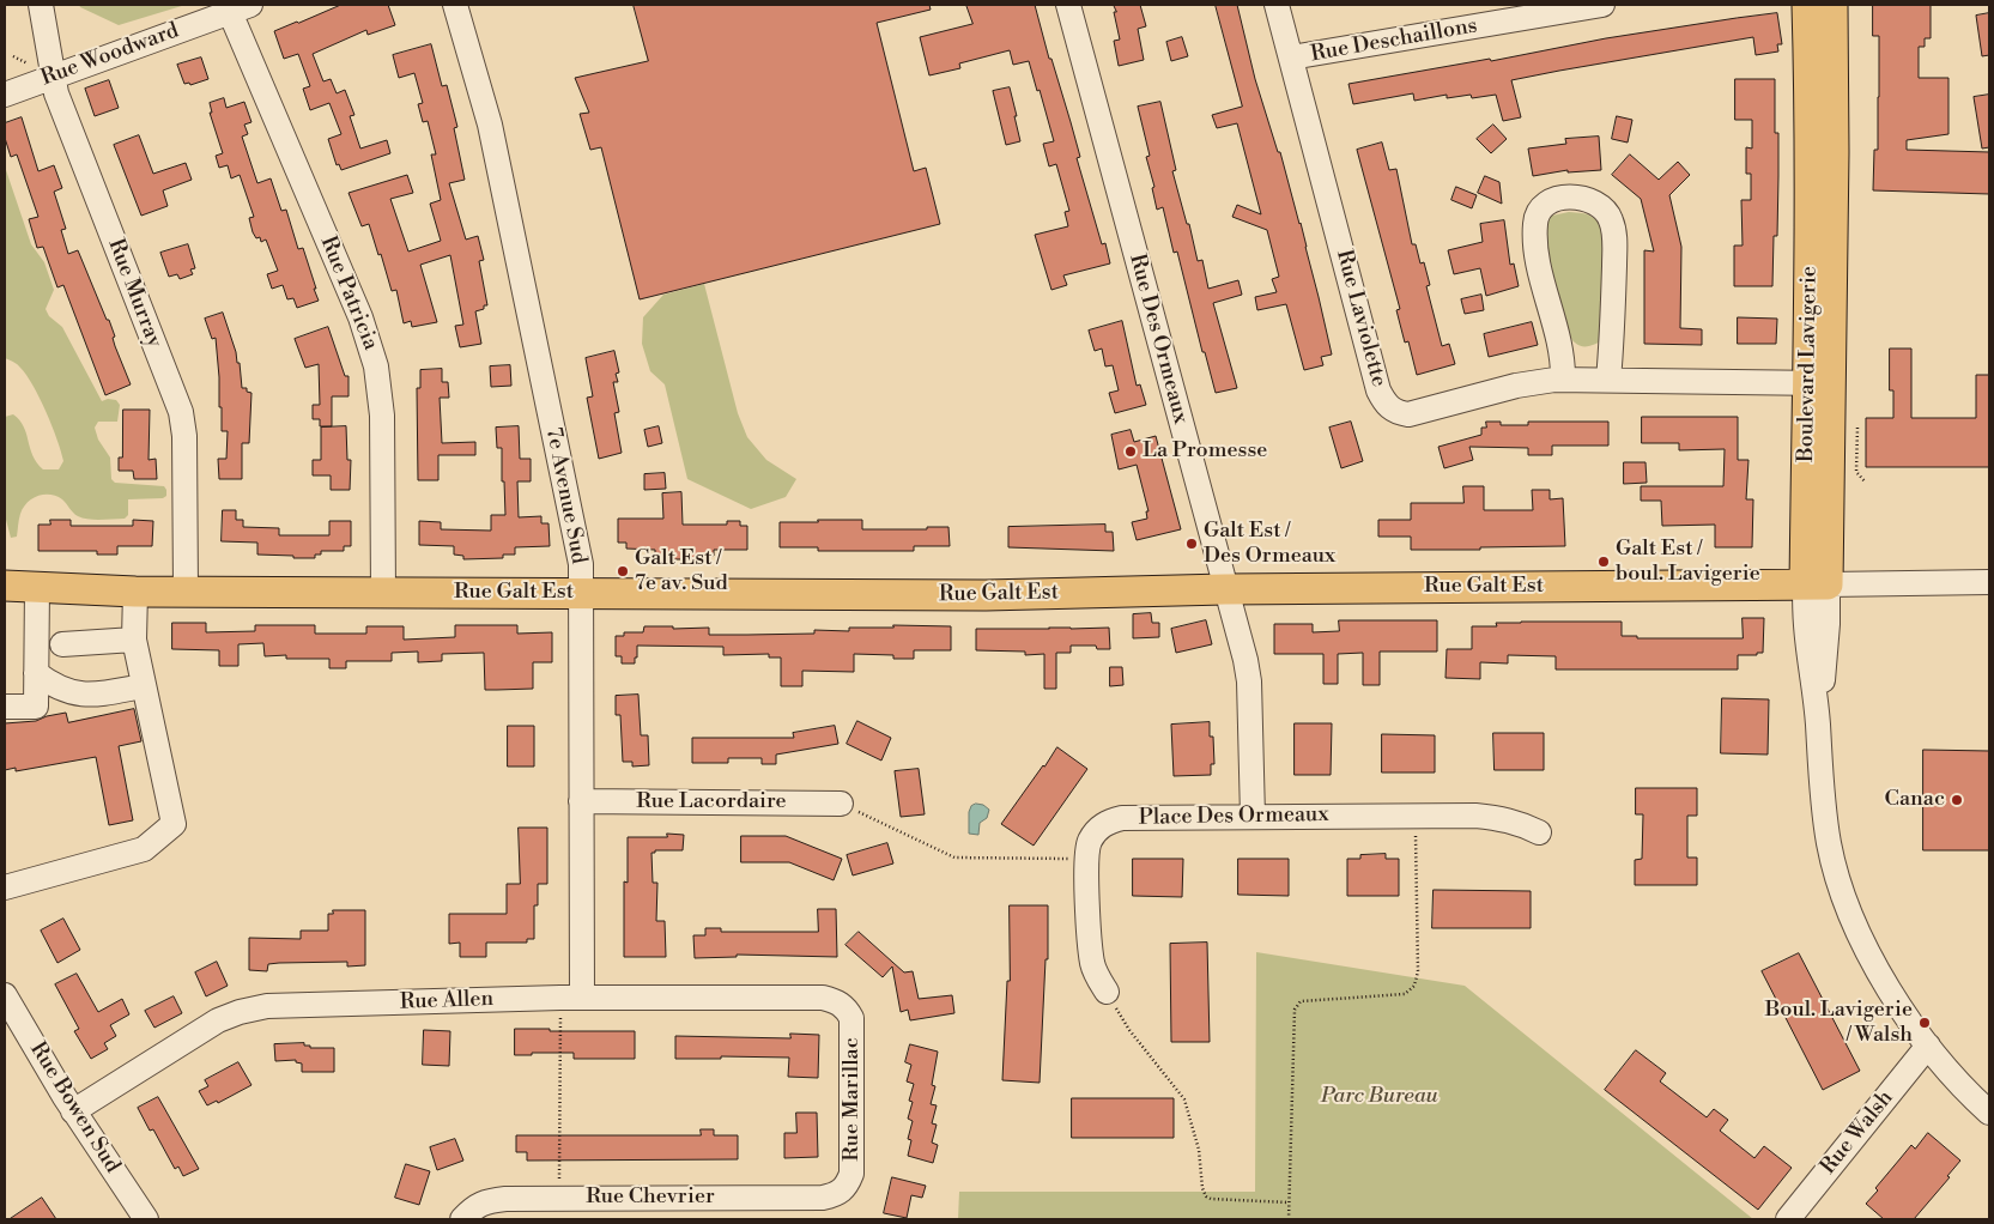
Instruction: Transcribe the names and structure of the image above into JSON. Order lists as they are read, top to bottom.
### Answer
{
  "streets": {
    "main road": ["Boulevard Lavigerie", "Rue Galt Est"],
    "street": [
      "Rue Deschaillons",
      "Rue Woodward",
      "Rue Murray",
      "Rue Patricia",
      "Rue Laviolette",
      "Rue Des Ormeaux",
      "7e Avenue Sud",
      "Rue Lacordaire",
      "Place Des Ormeaux",
      "Rue Allen",
      "Rue Marillac",
      "Rue Bowen Sud",
      "Rue Walsh",
      "Rue Chevrier"
    ]
  },
  "crossings": [
    ["Rue Deschaillons", "Rue Laviolette"],
    ["Rue Woodward", "Rue Murray"],
    ["Rue Woodward", "Rue Patricia"],
    ["Rue Murray", "Rue Galt Est"],
    ["Rue Patricia", "Rue Galt Est"],
    ["Rue Laviolette", "Boulevard Lavigerie"],
    ["Rue Des Ormeaux", "Rue Galt Est"],
    ["Rue Des Ormeaux", "Place Des Ormeaux"],
    ["Boulevard Lavigerie", "Rue Galt Est"],
    ["Boulevard Lavigerie", "Rue Walsh"],
    ["7e Avenue Sud", "Rue Galt Est"],
    ["7e Avenue Sud", "Rue Lacordaire"],
    ["7e Avenue Sud", "Rue Allen"],
    ["Rue Allen", "Rue Marillac"],
    ["Rue Allen", "Rue Bowen Sud"],
    ["Rue Marillac", "Rue Chevrier"]
  ],
  "parks": ["Parc Bureau"],
  "places": [
    "La Promesse",
    "Galt Est / Des Ormeaux",
    "Galt Est / boul. Lavigerie",
    "Galt Est / 7e av. Sud",
    "Canac",
    "Boul. Lavigerie / Walsh"
  ]
}
